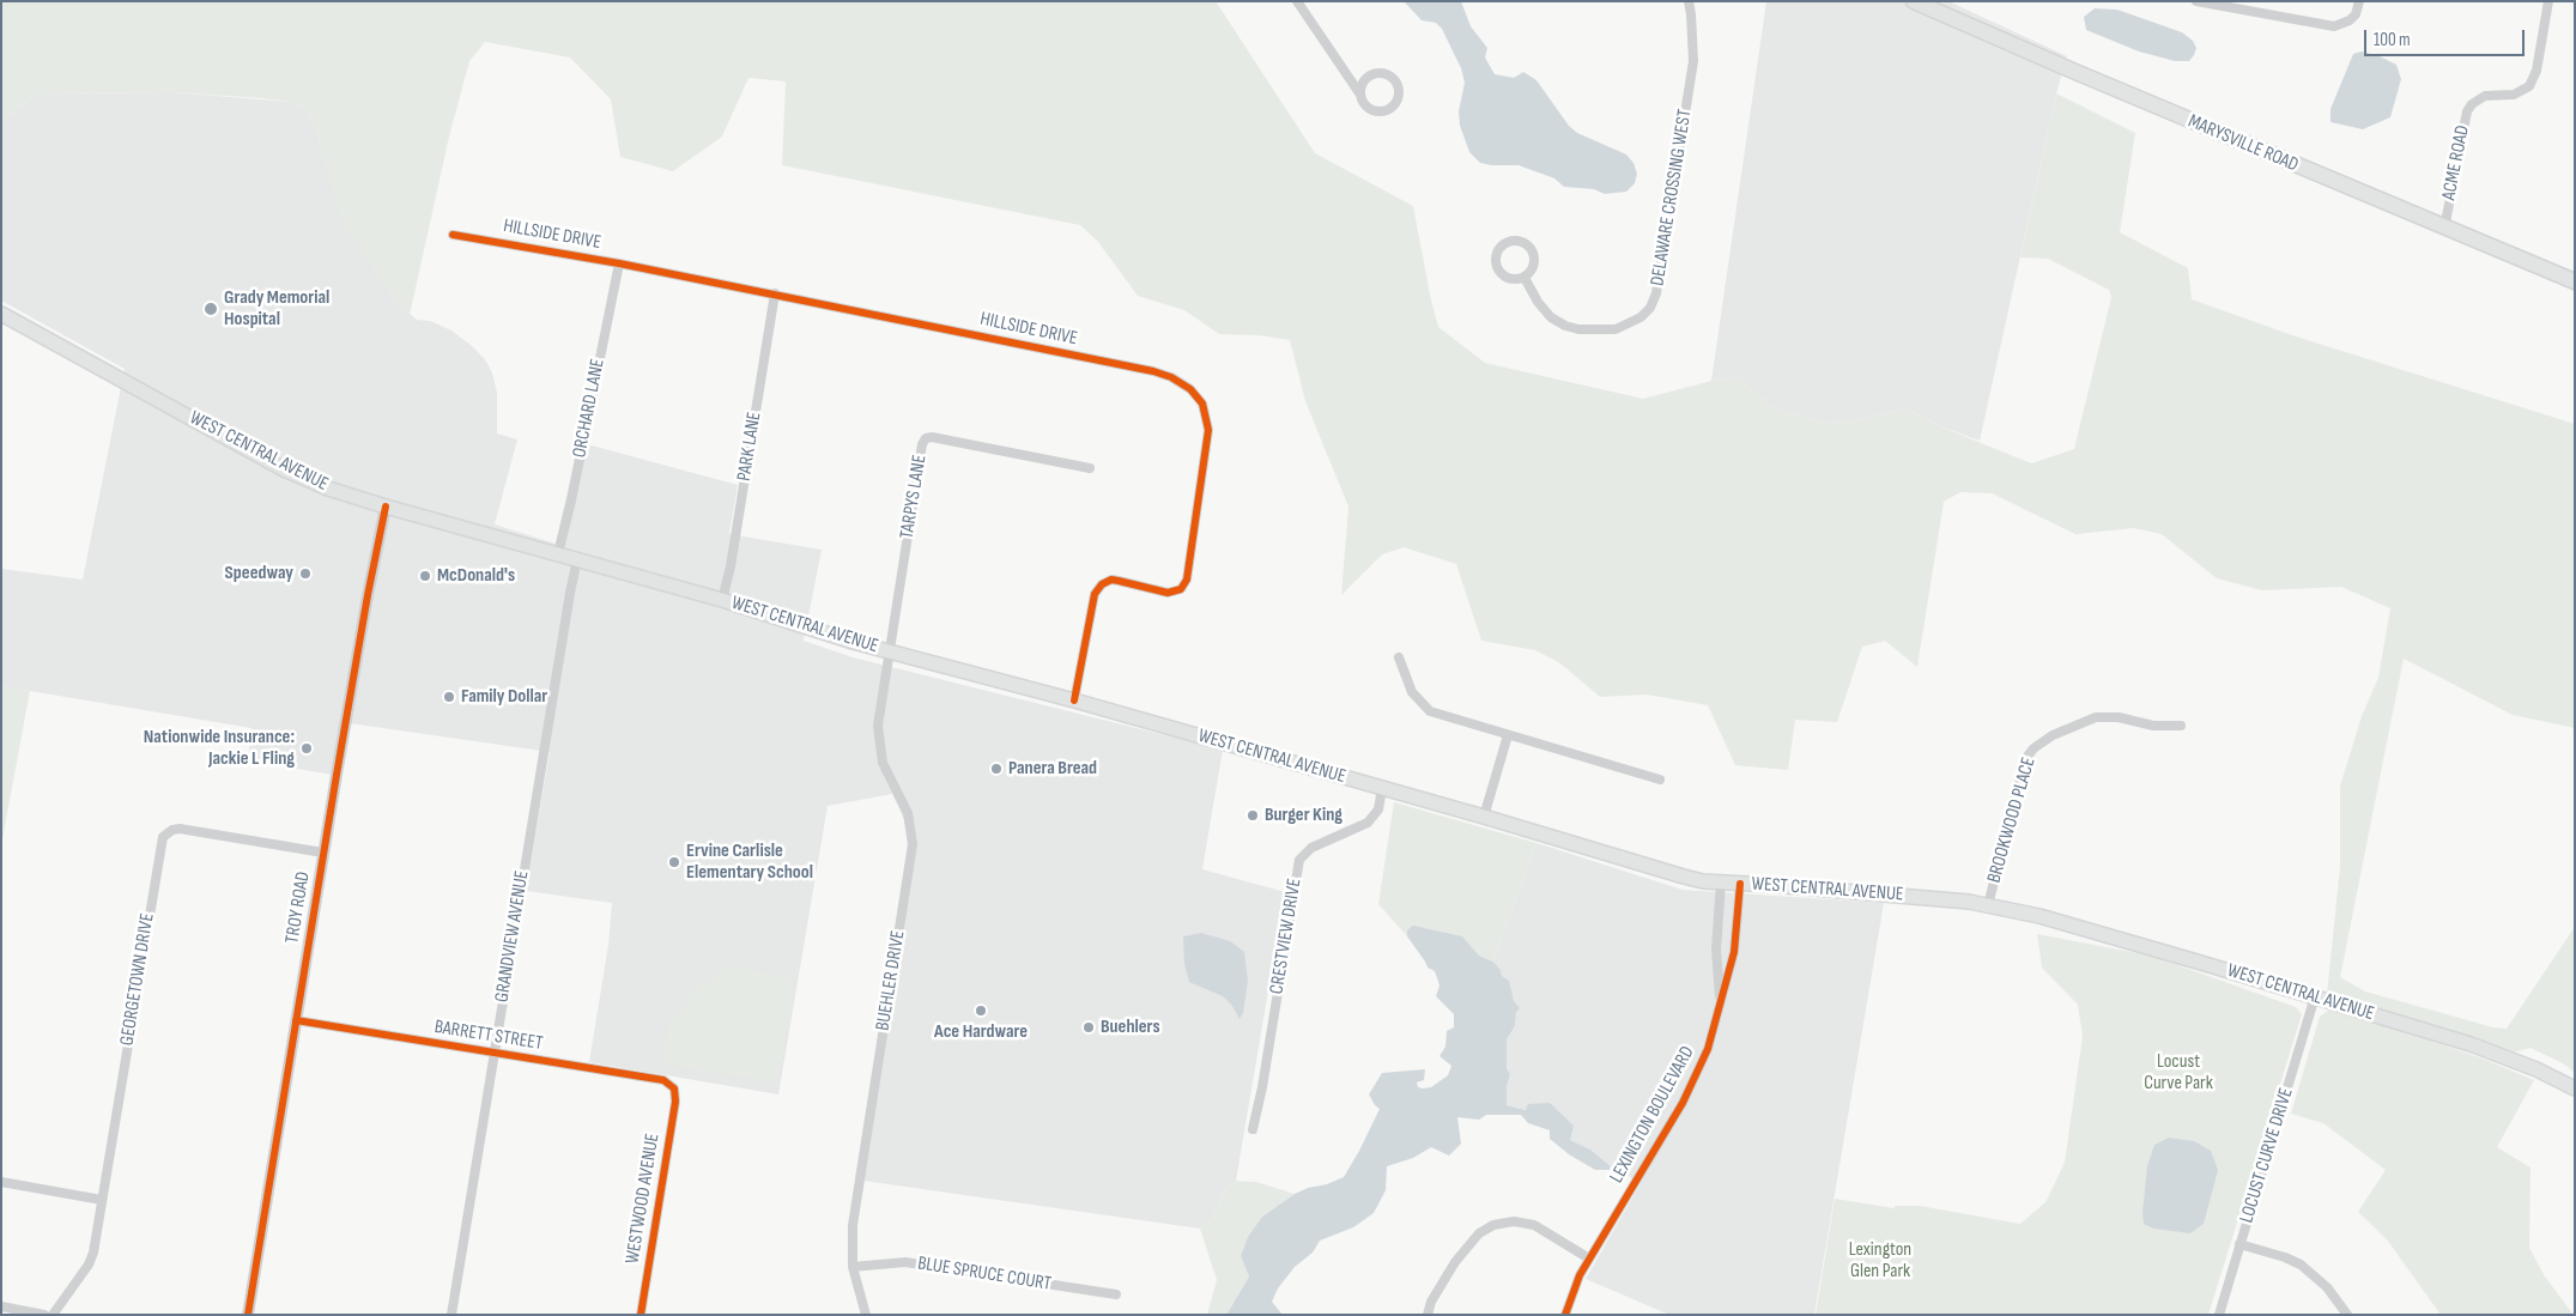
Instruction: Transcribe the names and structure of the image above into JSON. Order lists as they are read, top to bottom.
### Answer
{
  "streets": {
    "highway": ["MARYSVILLE ROAD"],
    "main road": ["WEST CENTRAL AVENUE"],
    "street": [
      "ACME ROAD",
      "DELAWARE CROSSING WEST",
      "HILLSIDE DRIVE",
      "ORCHARD LANE",
      "PARK LANE",
      "TARPYS LANE",
      "BROOKWOOD PLACE",
      "TROY ROAD",
      "GRANDVIEW AVENUE",
      "CRESTVIEW DRIVE",
      "GEORGETOWN DRIVE",
      "BUEHLER DRIVE",
      "BARRETT STREET",
      "LEXINGTON BOULEVARD",
      "LOCUST CURVE DRIVE",
      "WESTWOOD AVENUE",
      "BLUE SPRUCE COURT"
    ]
  },
  "crossings": [
    ["MARYSVILLE ROAD", "ACME ROAD"],
    ["HILLSIDE DRIVE", "ORCHARD LANE"],
    ["HILLSIDE DRIVE", "PARK LANE"],
    ["HILLSIDE DRIVE", "WEST CENTRAL AVENUE"],
    ["ORCHARD LANE", "WEST CENTRAL AVENUE"],
    ["PARK LANE", "WEST CENTRAL AVENUE"],
    ["WEST CENTRAL AVENUE", "TARPYS LANE"],
    ["WEST CENTRAL AVENUE", "BROOKWOOD PLACE"],
    ["WEST CENTRAL AVENUE", "TROY ROAD"],
    ["WEST CENTRAL AVENUE", "GRANDVIEW AVENUE"],
    ["WEST CENTRAL AVENUE", "CRESTVIEW DRIVE"],
    ["WEST CENTRAL AVENUE", "BUEHLER DRIVE"],
    ["WEST CENTRAL AVENUE", "LEXINGTON BOULEVARD"],
    ["WEST CENTRAL AVENUE", "LOCUST CURVE DRIVE"],
    ["TARPYS LANE", "BUEHLER DRIVE"],
    ["TROY ROAD", "GEORGETOWN DRIVE"],
    ["TROY ROAD", "BARRETT STREET"],
    ["GRANDVIEW AVENUE", "BARRETT STREET"],
    ["BUEHLER DRIVE", "BLUE SPRUCE COURT"],
    ["BARRETT STREET", "WESTWOOD AVENUE"]
  ],
  "parks": ["Locust Curve Park", "Lexington Glen Park"],
  "places": [
    "Grady Memorial Hospital",
    "Speedway",
    "McDonald's",
    "Family Dollar",
    "Nationwide Insurance: Jackie L Fling",
    "Panera Bread",
    "Burger King",
    "Ervine Carlisle Elementary School",
    "Ace Hardware",
    "Buehlers"
  ],
  "scale_bar": "100 m"
}
